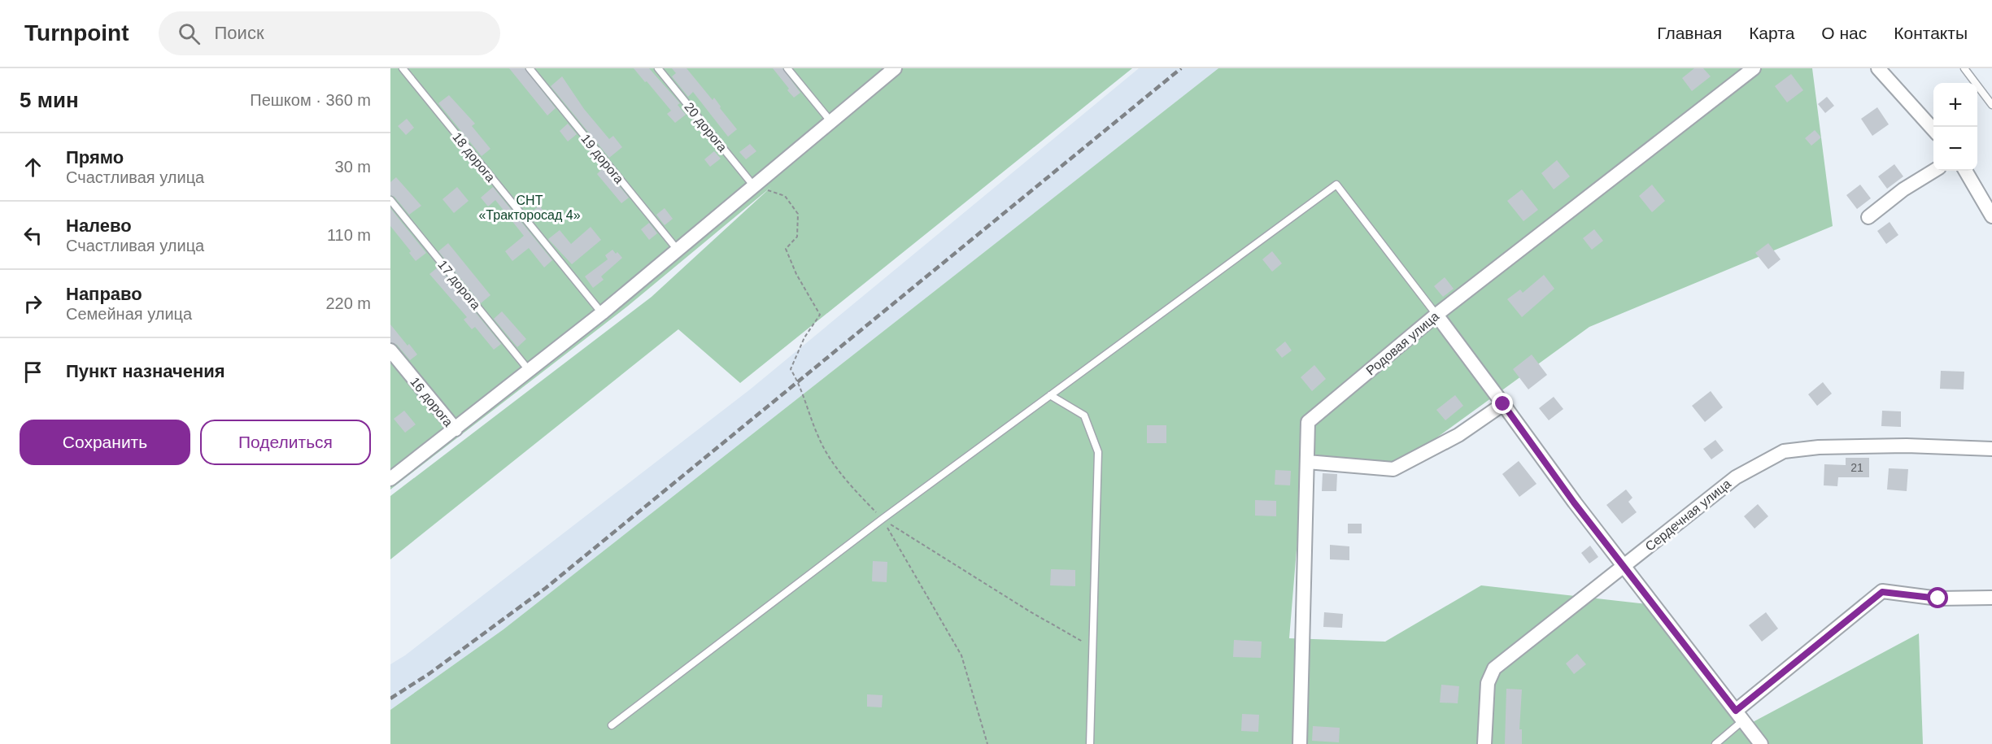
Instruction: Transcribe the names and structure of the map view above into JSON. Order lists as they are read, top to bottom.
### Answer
{
  "streets": {
    "street": ["Родовая улица", "16 дорога", "Сердечная улица"],
    "lane": [
      "20 дорога",
      "18 дорога",
      "19 дорога",
      "17 дорога"
    ]
  },
  "parks": ["СНТ «Тракторосад 4»"],
  "house_numbers": ["21"],
  "page": {
    "header": "Turnpoint",
    "search": "Поиск",
    "nav": [
      "Главная",
      "Карта",
      "О нас",
      "Контакты"
    ],
    "heading": ["5 мин", "Пешком · 360 m"],
    "map_buttons": ["+", "−"],
    "list": [
      ["Прямо", "Счастливая улица", "30 m"],
      ["Налево", "Счастливая улица", "110 m"],
      ["Направо", "Семейная улица", "220 m"],
      "Пункт назначения"
    ],
    "buttons": ["Сохранить", "Поделиться"]
  }
}
